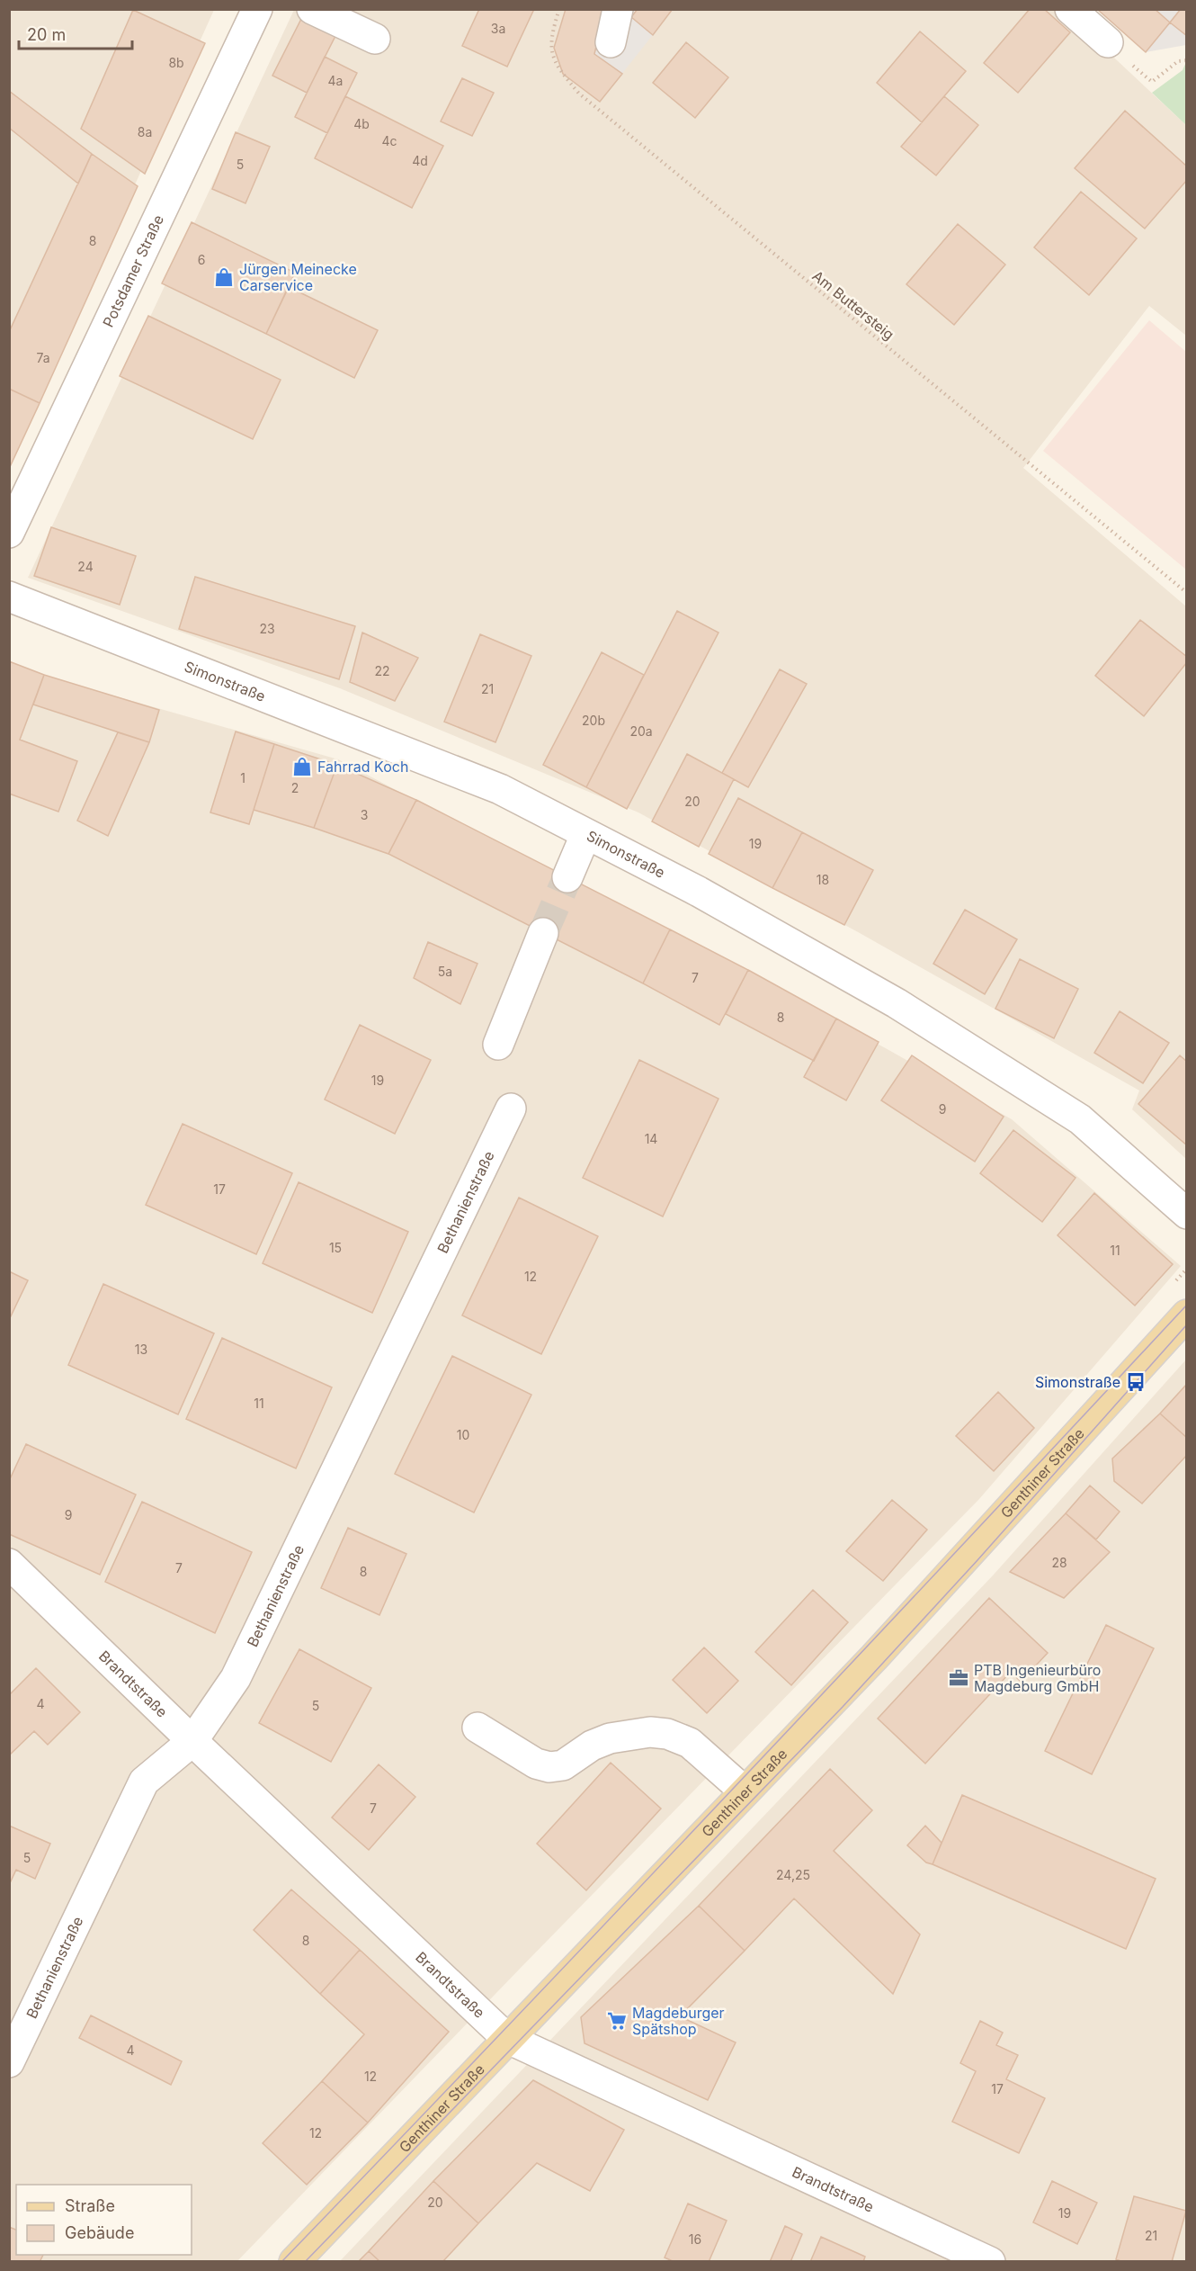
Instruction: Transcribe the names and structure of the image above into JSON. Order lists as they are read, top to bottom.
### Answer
{
  "streets": {
    "main road": ["Genthiner Straße"],
    "street": [
      "Potsdamer Straße",
      "Simonstraße",
      "Bethanienstraße",
      "Brandtstraße"
    ],
    "path": ["Am Buttersteig"]
  },
  "crossings": [
    ["Bethanienstraße", "Brandtstraße"],
    ["Genthiner Straße", "Brandtstraße"]
  ],
  "places": {
    "shop": ["Jürgen Meinecke Carservice", "Fahrrad Koch"],
    "bus stop": ["Simonstraße"],
    "office": ["PTB Ingenieurbüro Magdeburg GmbH"],
    "supermarket": ["Magdeburger Spätshop"]
  },
  "house_numbers": [
    "3a",
    "8b",
    "4a",
    "4b",
    "8a",
    "4c",
    "4d",
    "5",
    "8",
    "6",
    "7a",
    "24",
    "23",
    "22",
    "21",
    "20b",
    "20a",
    "1",
    "2",
    "20",
    "3",
    "19",
    "18",
    "5a",
    "7",
    "8",
    "19",
    "9",
    "14",
    "17",
    "15",
    "11",
    "12",
    "13",
    "11",
    "10",
    "9",
    "28",
    "7",
    "8",
    "4",
    "5",
    "7",
    "5",
    "24,25",
    "8",
    "4",
    "12",
    "17",
    "12",
    "20",
    "19",
    "21",
    "16"
  ],
  "legend": ["Straße", "Gebäude"],
  "scale_bar": "20 m"
}
